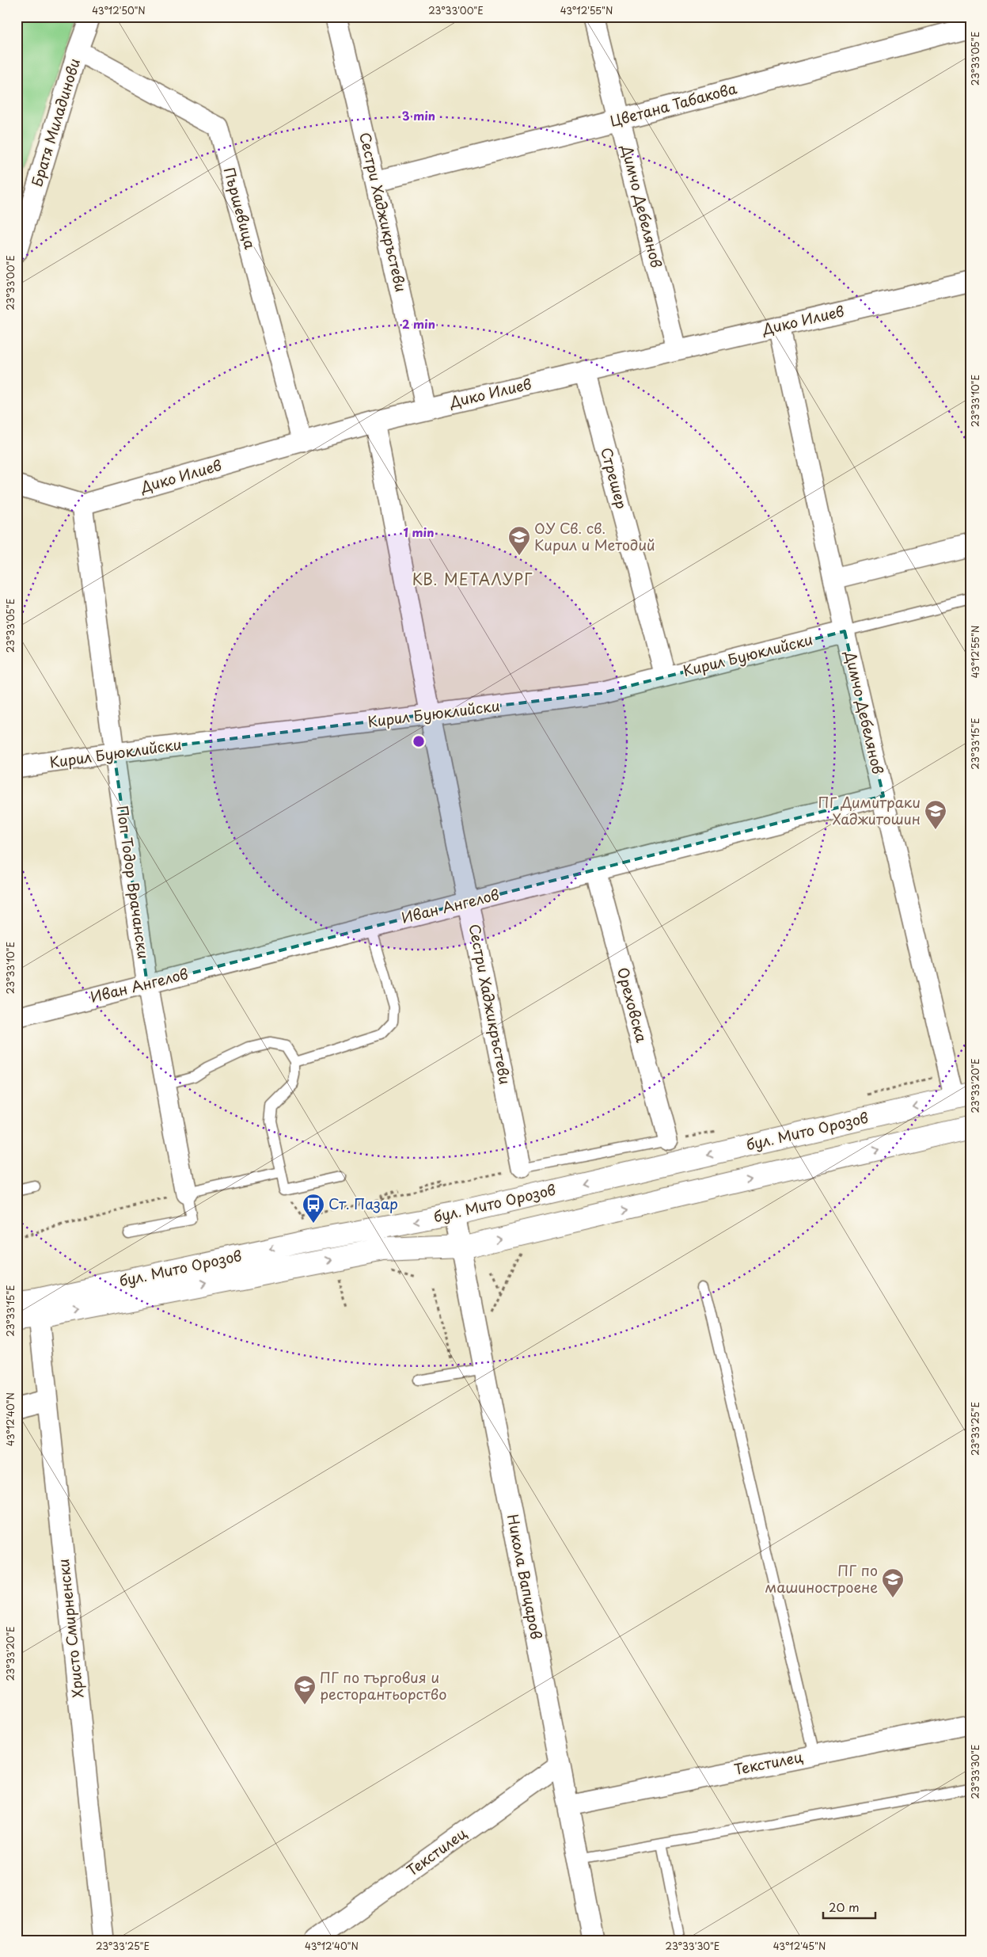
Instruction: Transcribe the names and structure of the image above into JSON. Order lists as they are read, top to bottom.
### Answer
{
  "streets": {
    "main road": ["бул. Мито Орозов"],
    "street": [
      "Цветана Табакова",
      "Братя Миладинови",
      "Димчо Дебелянов",
      "Пършевица",
      "Сестри Хаджикръстеви",
      "Дико Илиев",
      "Стрешер",
      "Кирил Буюклийски",
      "Поп Тодор Врачански",
      "Иван Ангелов",
      "Ореховска",
      "Никола Вапцаров",
      "Христо Смирненски",
      "Текстилец"
    ]
  },
  "crossings": [
    ["Цветана Табакова", "Димчо Дебелянов"],
    ["Цветана Табакова", "Сестри Хаджикръстеви"],
    ["Братя Миладинови", "Пършевица"],
    ["Димчо Дебелянов", "Дико Илиев"],
    ["Димчо Дебелянов", "Кирил Буюклийски"],
    ["Димчо Дебелянов", "Иван Ангелов"],
    ["Димчо Дебелянов", "бул. Мито Орозов"],
    ["Пършевица", "Дико Илиев"],
    ["Сестри Хаджикръстеви", "Дико Илиев"],
    ["Сестри Хаджикръстеви", "Кирил Буюклийски"],
    ["Сестри Хаджикръстеви", "Иван Ангелов"],
    ["Дико Илиев", "Стрешер"],
    ["Дико Илиев", "Поп Тодор Врачански"],
    ["Стрешер", "Кирил Буюклийски"],
    ["Кирил Буюклийски", "Поп Тодор Врачански"],
    ["Поп Тодор Врачански", "Иван Ангелов"],
    ["Иван Ангелов", "Ореховска"],
    ["бул. Мито Орозов", "Никола Вапцаров"],
    ["бул. Мито Орозов", "Христо Смирненски"],
    ["Никола Вапцаров", "Текстилец"]
  ],
  "districts": ["КВ. МЕТАЛУРГ"],
  "places": {
    "school or university": [
      "ОУ Св. св. Кирил и Методий",
      "ПГ Димитраки Хаджитошин",
      "ПГ по машиностроене",
      "ПГ по търговия и ресторантьорство"
    ],
    "bus stop": ["Ст. Пазар"]
  },
  "scale_bar": "20 m",
  "coordinates": [
    "43°12'50\"N",
    "23°33'00\"E",
    "43°12'55\"N",
    "23°33'05\"E",
    "23°33'10\"E",
    "23°33'15\"E",
    "23°33'20\"E",
    "43°12'40\"N",
    "23°33'25\"E",
    "23°33'30\"E",
    "43°12'45\"N"
  ],
  "rings": ["3 min", "2 min", "1 min"]
}
